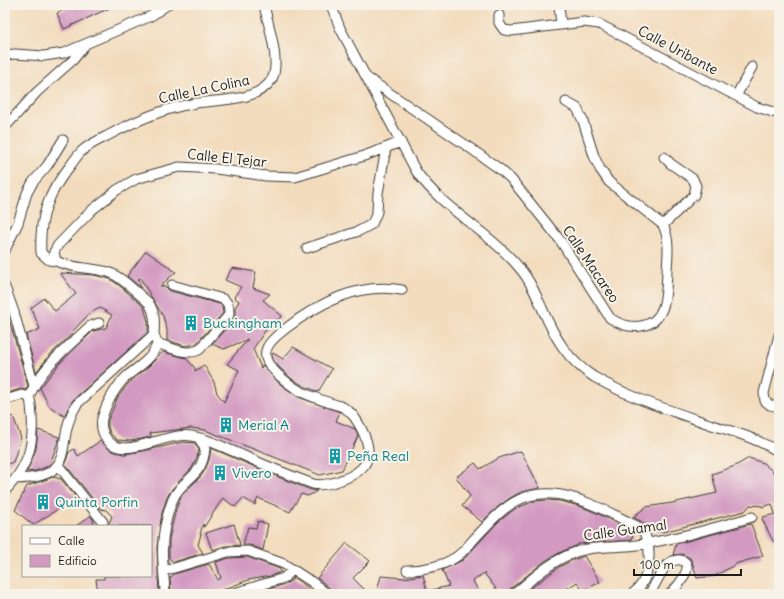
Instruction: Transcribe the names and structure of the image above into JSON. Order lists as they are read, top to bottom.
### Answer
{
  "streets": {
    "street": [
      "Calle Uribante",
      "Calle La Colina",
      "Calle El Tejar",
      "Calle Macareo",
      "Calle Guamal"
    ]
  },
  "crossings": [
    ["Calle La Colina", "Calle El Tejar"]
  ],
  "places": {
    "building": [
      "Buckingham",
      "Merial A",
      "Peña Real",
      "Vivero",
      "Quinta Porfin"
    ]
  },
  "legend": ["Calle", "Edificio"],
  "scale_bar": "100 m"
}
